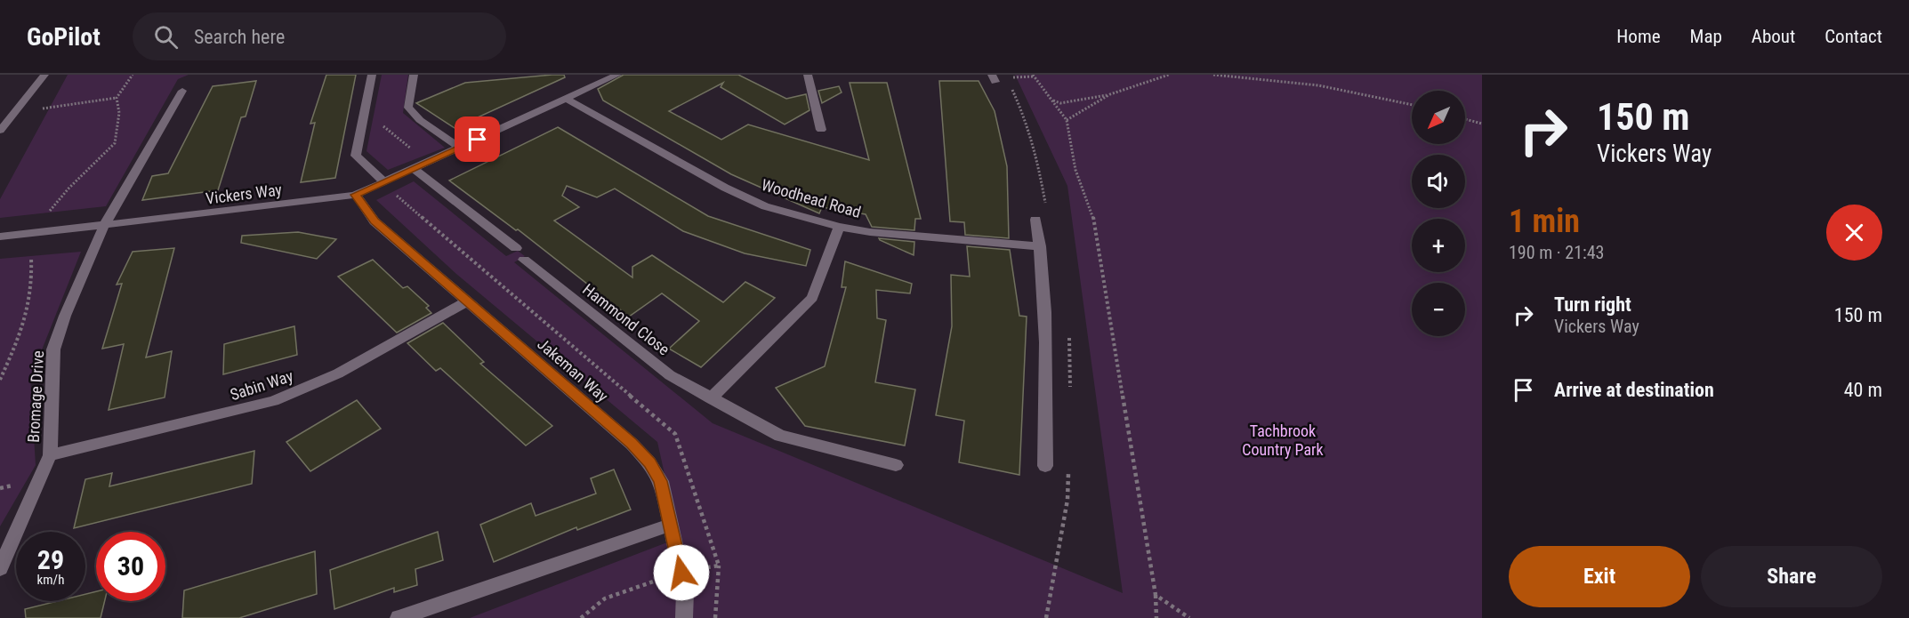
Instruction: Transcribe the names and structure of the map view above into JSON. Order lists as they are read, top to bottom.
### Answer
{
  "streets": {
    "street": [
      "Vickers Way",
      "Woodhead Road",
      "Hammond Close",
      "Jakeman Way",
      "Sabin Way",
      "Bromage Drive"
    ]
  },
  "crossings": [
    ["Vickers Way", "Woodhead Road"],
    ["Vickers Way", "Hammond Close"],
    ["Vickers Way", "Jakeman Way"],
    ["Vickers Way", "Bromage Drive"],
    ["Jakeman Way", "Sabin Way"],
    ["Sabin Way", "Bromage Drive"]
  ],
  "parks": ["Tachbrook Country Park"],
  "north": "bottom left",
  "page": {
    "header": "GoPilot",
    "search": "Search here",
    "nav": [
      "Home",
      "Map",
      "About",
      "Contact"
    ],
    "turn": ["150 m", "Vickers Way"],
    "map_buttons": ["+", "−"],
    "heading": ["1 min", "190 m · 21:43"],
    "list": [
      {
        "name": "Turn right",
        "note": "Vickers Way",
        "value": "150 m"
      },
      {
        "name": "Arrive at destination",
        "value": "40 m"
      }
    ],
    "speed": "29 km/h",
    "limit": "30",
    "buttons": ["Exit", "Share"]
  }
}
